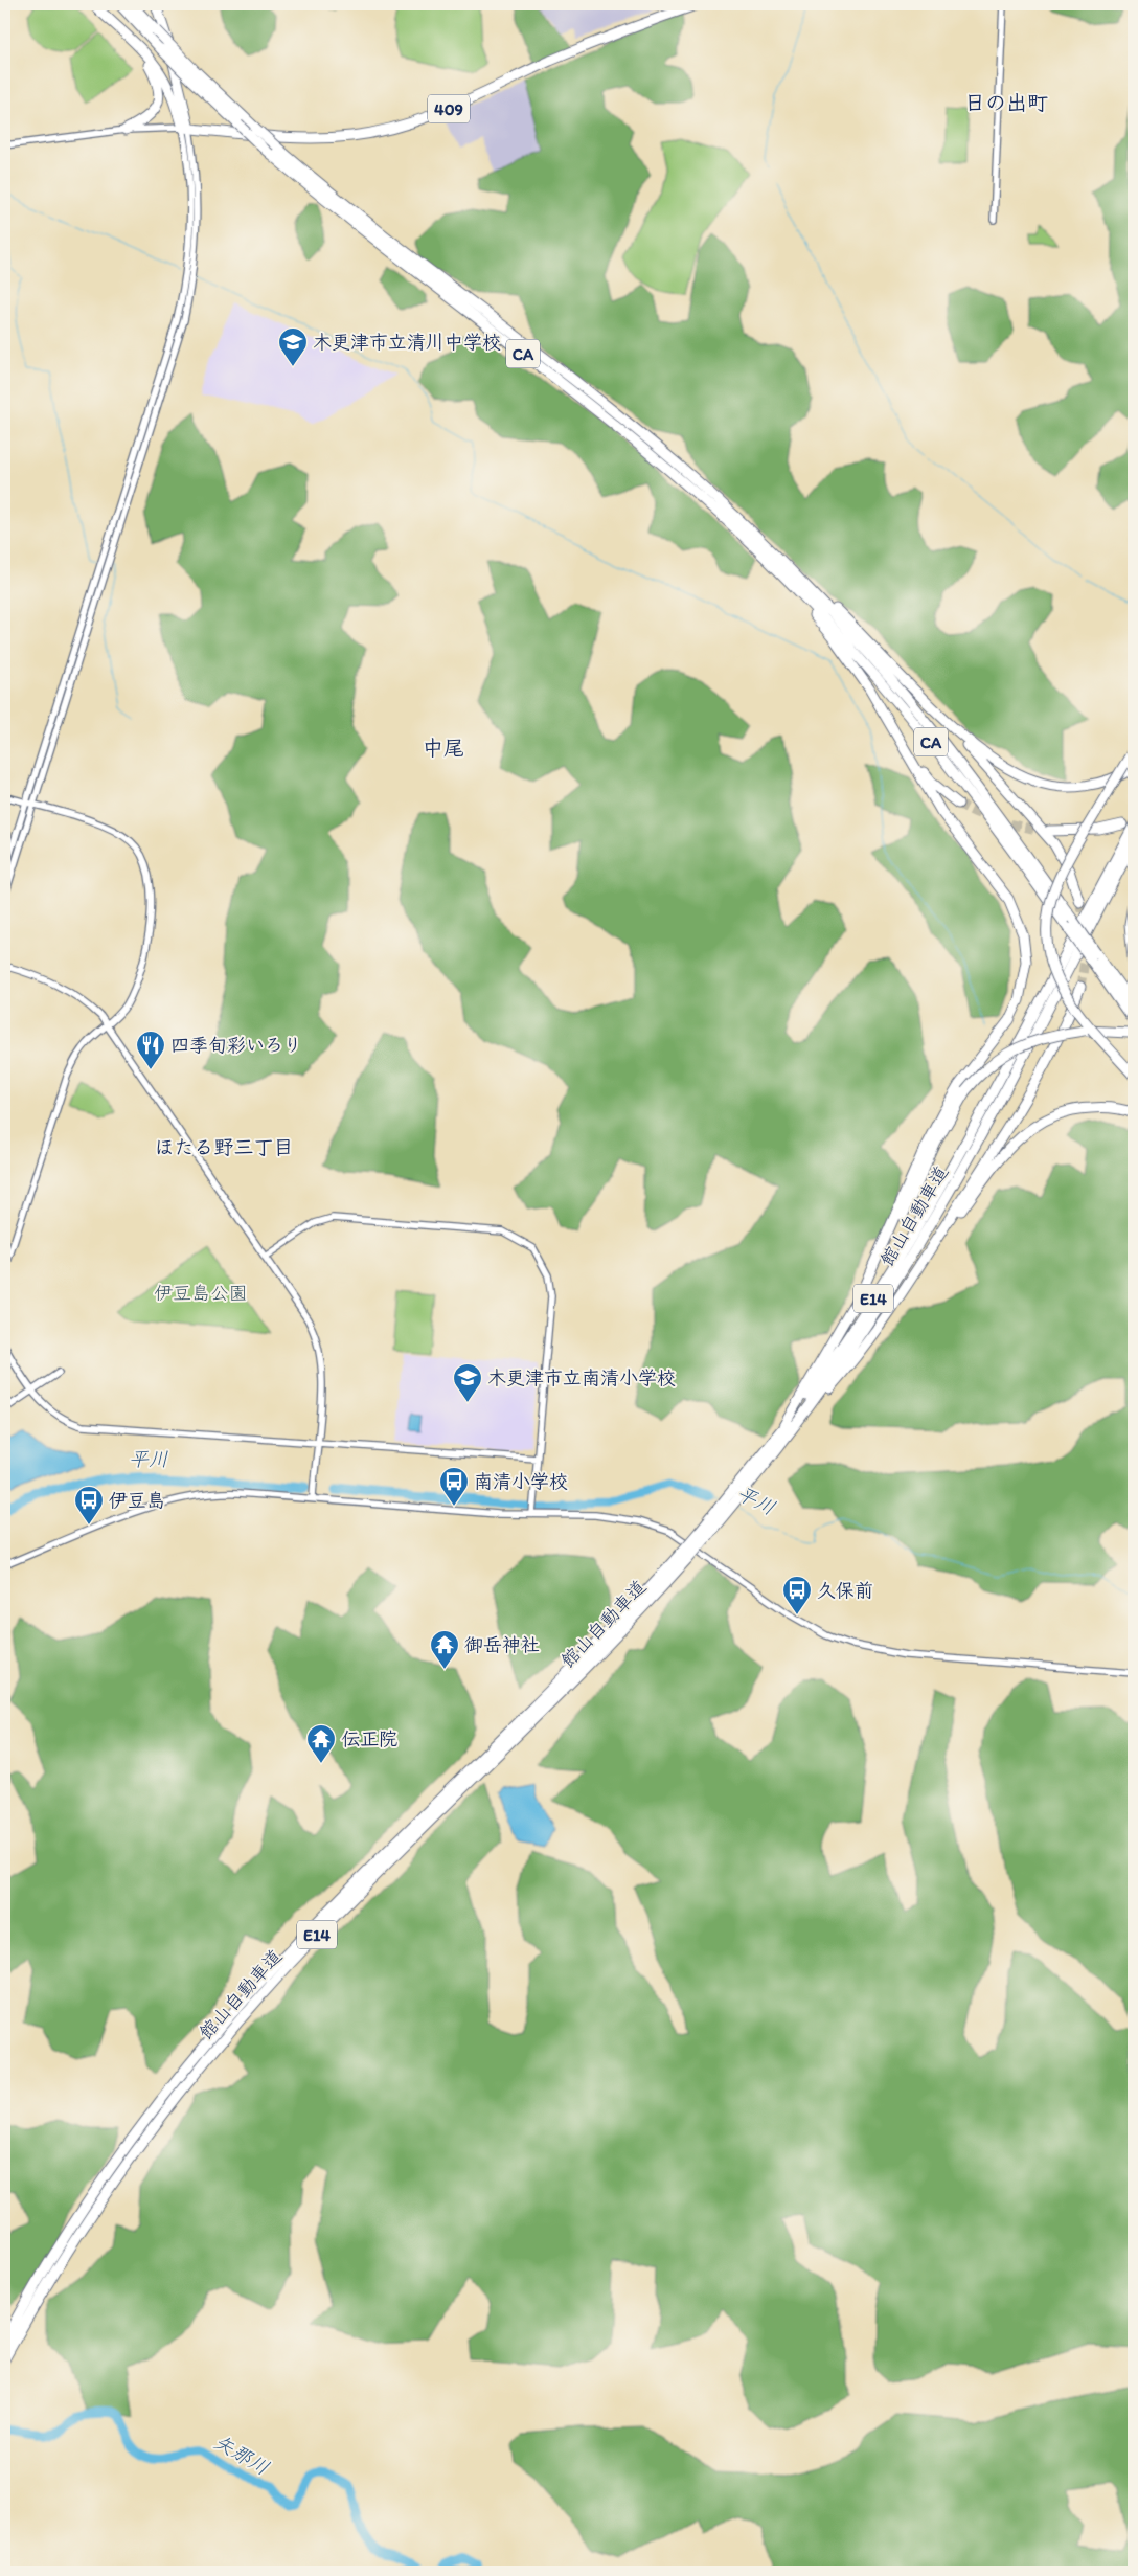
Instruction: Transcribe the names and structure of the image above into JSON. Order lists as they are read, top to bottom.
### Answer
{
  "streets": {
    "highway": [
      "409",
      "CA",
      "館山自動車道",
      "E14"
    ]
  },
  "districts": ["日の出町", "中尾", "ほたる野三丁目"],
  "water": ["平川", "矢那川"],
  "parks": ["伊豆島公園"],
  "places": {
    "school or university": ["木更津市立清川中学校", "木更津市立南清小学校"],
    "restaurant": ["四季旬彩いろり"],
    "bus stop": ["南清小学校", "伊豆島", "久保前"],
    "temple": ["御岳神社", "伝正院"]
  }
}
